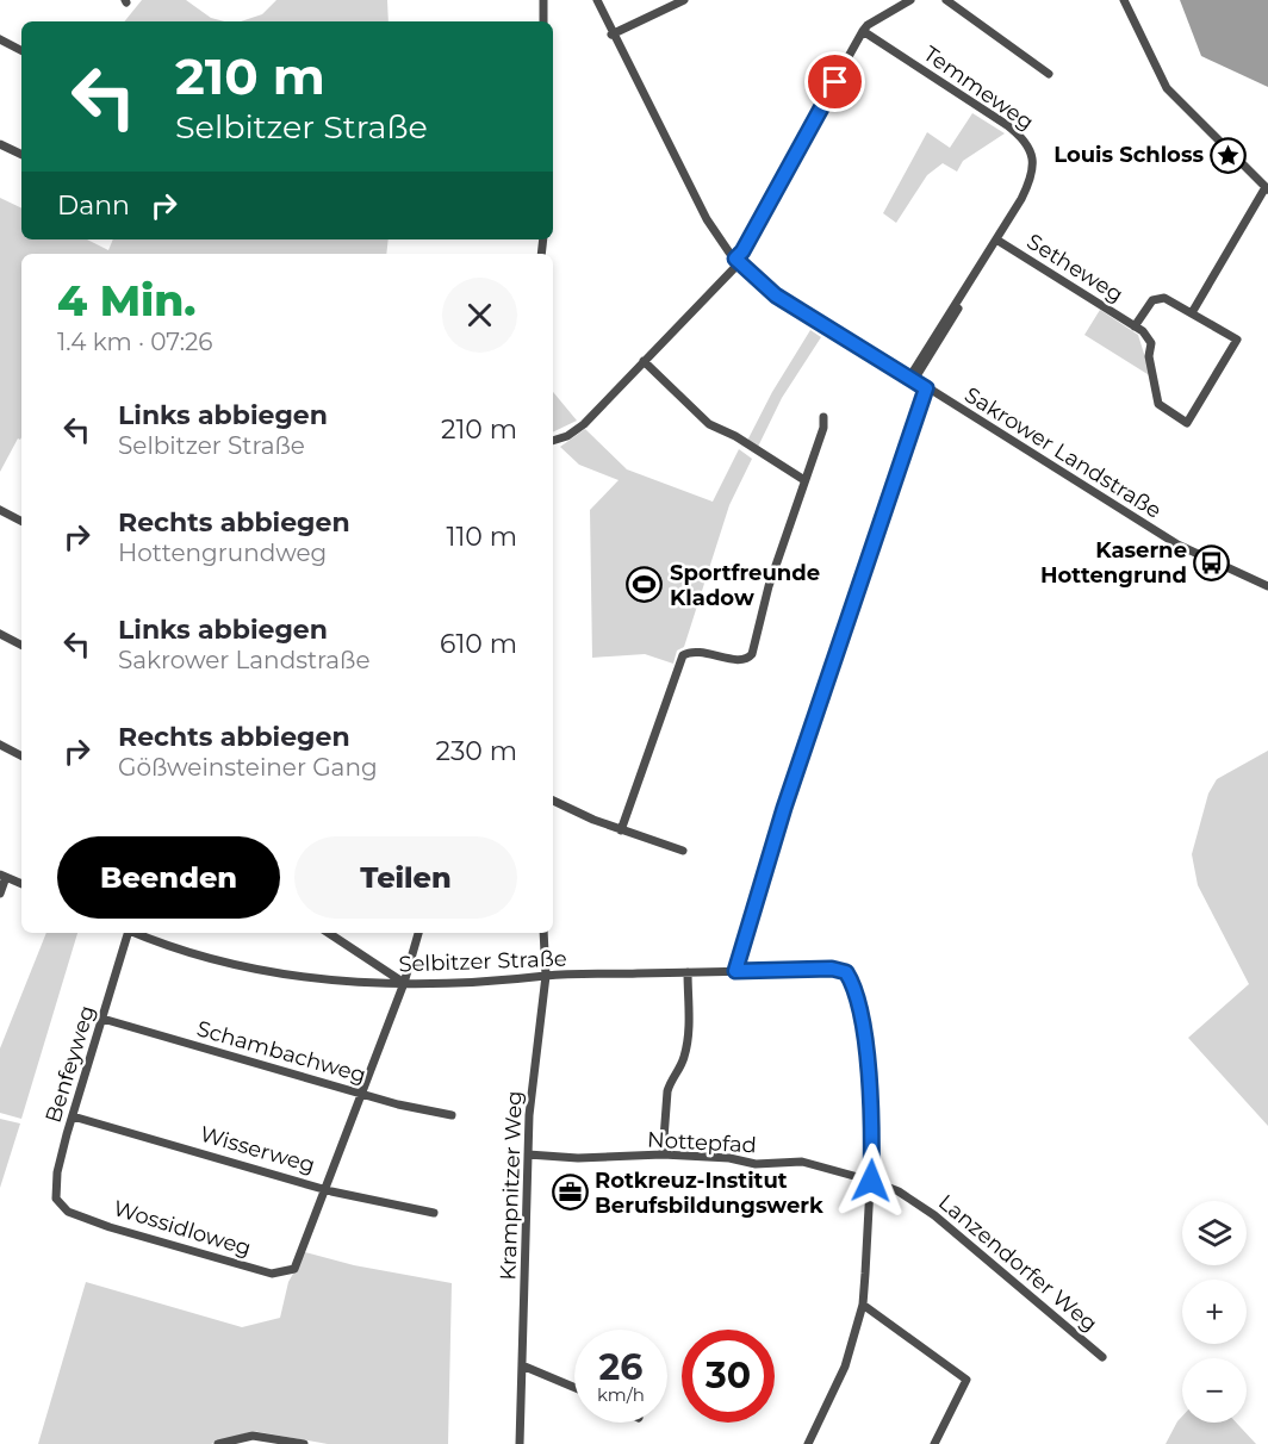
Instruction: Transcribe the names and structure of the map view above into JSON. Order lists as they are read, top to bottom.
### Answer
{
  "streets": {
    "street": [
      "Temmeweg",
      "Setheweg",
      "Sakrower Landstraße",
      "Selbitzer Straße",
      "Schambachweg",
      "Benfeyweg",
      "Nottepfad",
      "Wisserweg",
      "Krampnitzer Weg",
      "Wossidloweg",
      "Lanzendorfer Weg"
    ]
  },
  "crossings": [
    ["Temmeweg", "Setheweg"],
    ["Temmeweg", "Sakrower Landstraße"],
    ["Selbitzer Straße", "Nottepfad"],
    ["Selbitzer Straße", "Krampnitzer Weg"],
    ["Selbitzer Straße", "Lanzendorfer Weg"],
    ["Schambachweg", "Benfeyweg"],
    ["Benfeyweg", "Wisserweg"],
    ["Benfeyweg", "Wossidloweg"],
    ["Nottepfad", "Krampnitzer Weg"],
    ["Nottepfad", "Lanzendorfer Weg"],
    ["Wisserweg", "Wossidloweg"]
  ],
  "places": {
    "place": ["Louis Schloss"],
    "bus stop": ["Kaserne Hottengrund"],
    "sports": ["Sportfreunde Kladow"],
    "office": ["Rotkreuz-Institut Berufsbildungswerk"]
  },
  "page": {
    "turn": ["210 m", "Selbitzer Straße"],
    "then": "Dann",
    "heading": ["4 Min.", "1.4 km · 07:26"],
    "list": [
      {
        "name": "Links abbiegen",
        "note": "Selbitzer Straße",
        "value": "210 m"
      },
      {
        "name": "Rechts abbiegen",
        "note": "Hottengrundweg",
        "value": "110 m"
      },
      {
        "name": "Links abbiegen",
        "note": "Sakrower Landstraße",
        "value": "610 m"
      },
      {
        "name": "Rechts abbiegen",
        "note": "Gößweinsteiner Gang",
        "value": "230 m"
      }
    ],
    "buttons": ["Beenden", "Teilen"],
    "map_buttons": ["+", "−"],
    "speed": "26 km/h",
    "limit": "30"
  }
}
